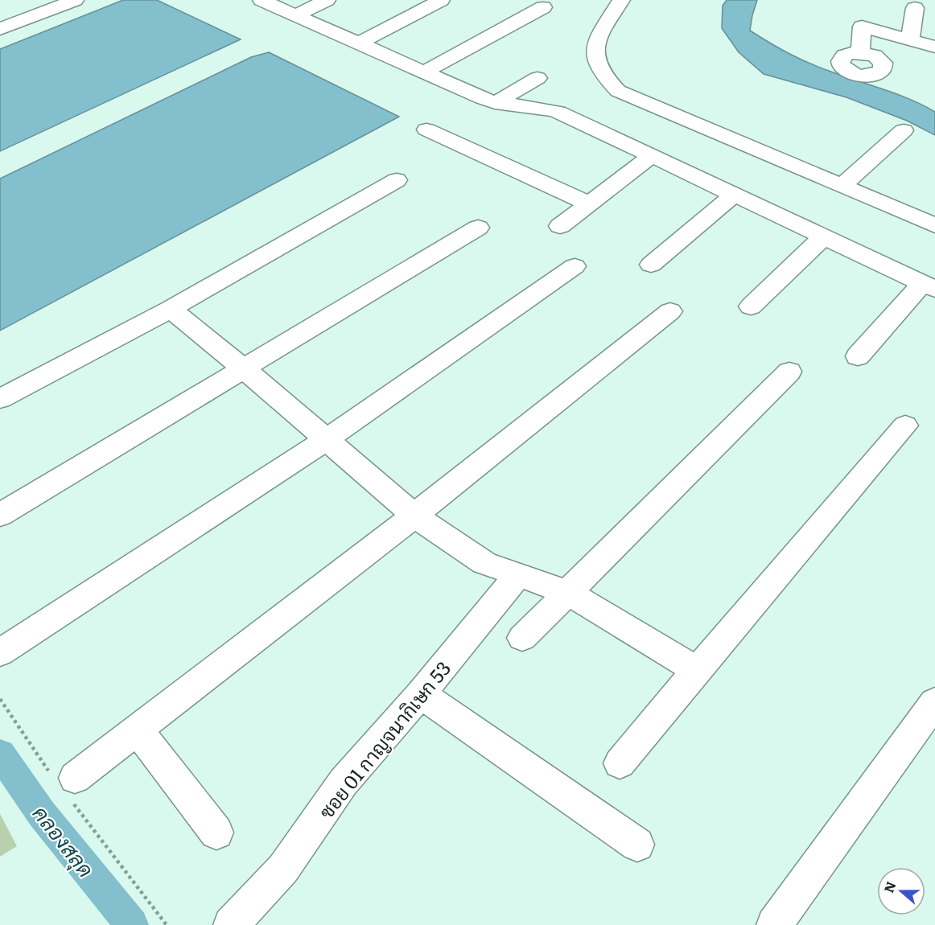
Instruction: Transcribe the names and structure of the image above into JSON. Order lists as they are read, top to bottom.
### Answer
{
  "streets": {
    "street": ["ซอย 01 กาญจนากิเษก 53"]
  },
  "water": ["คลองสลุด"],
  "north": "left"
}
